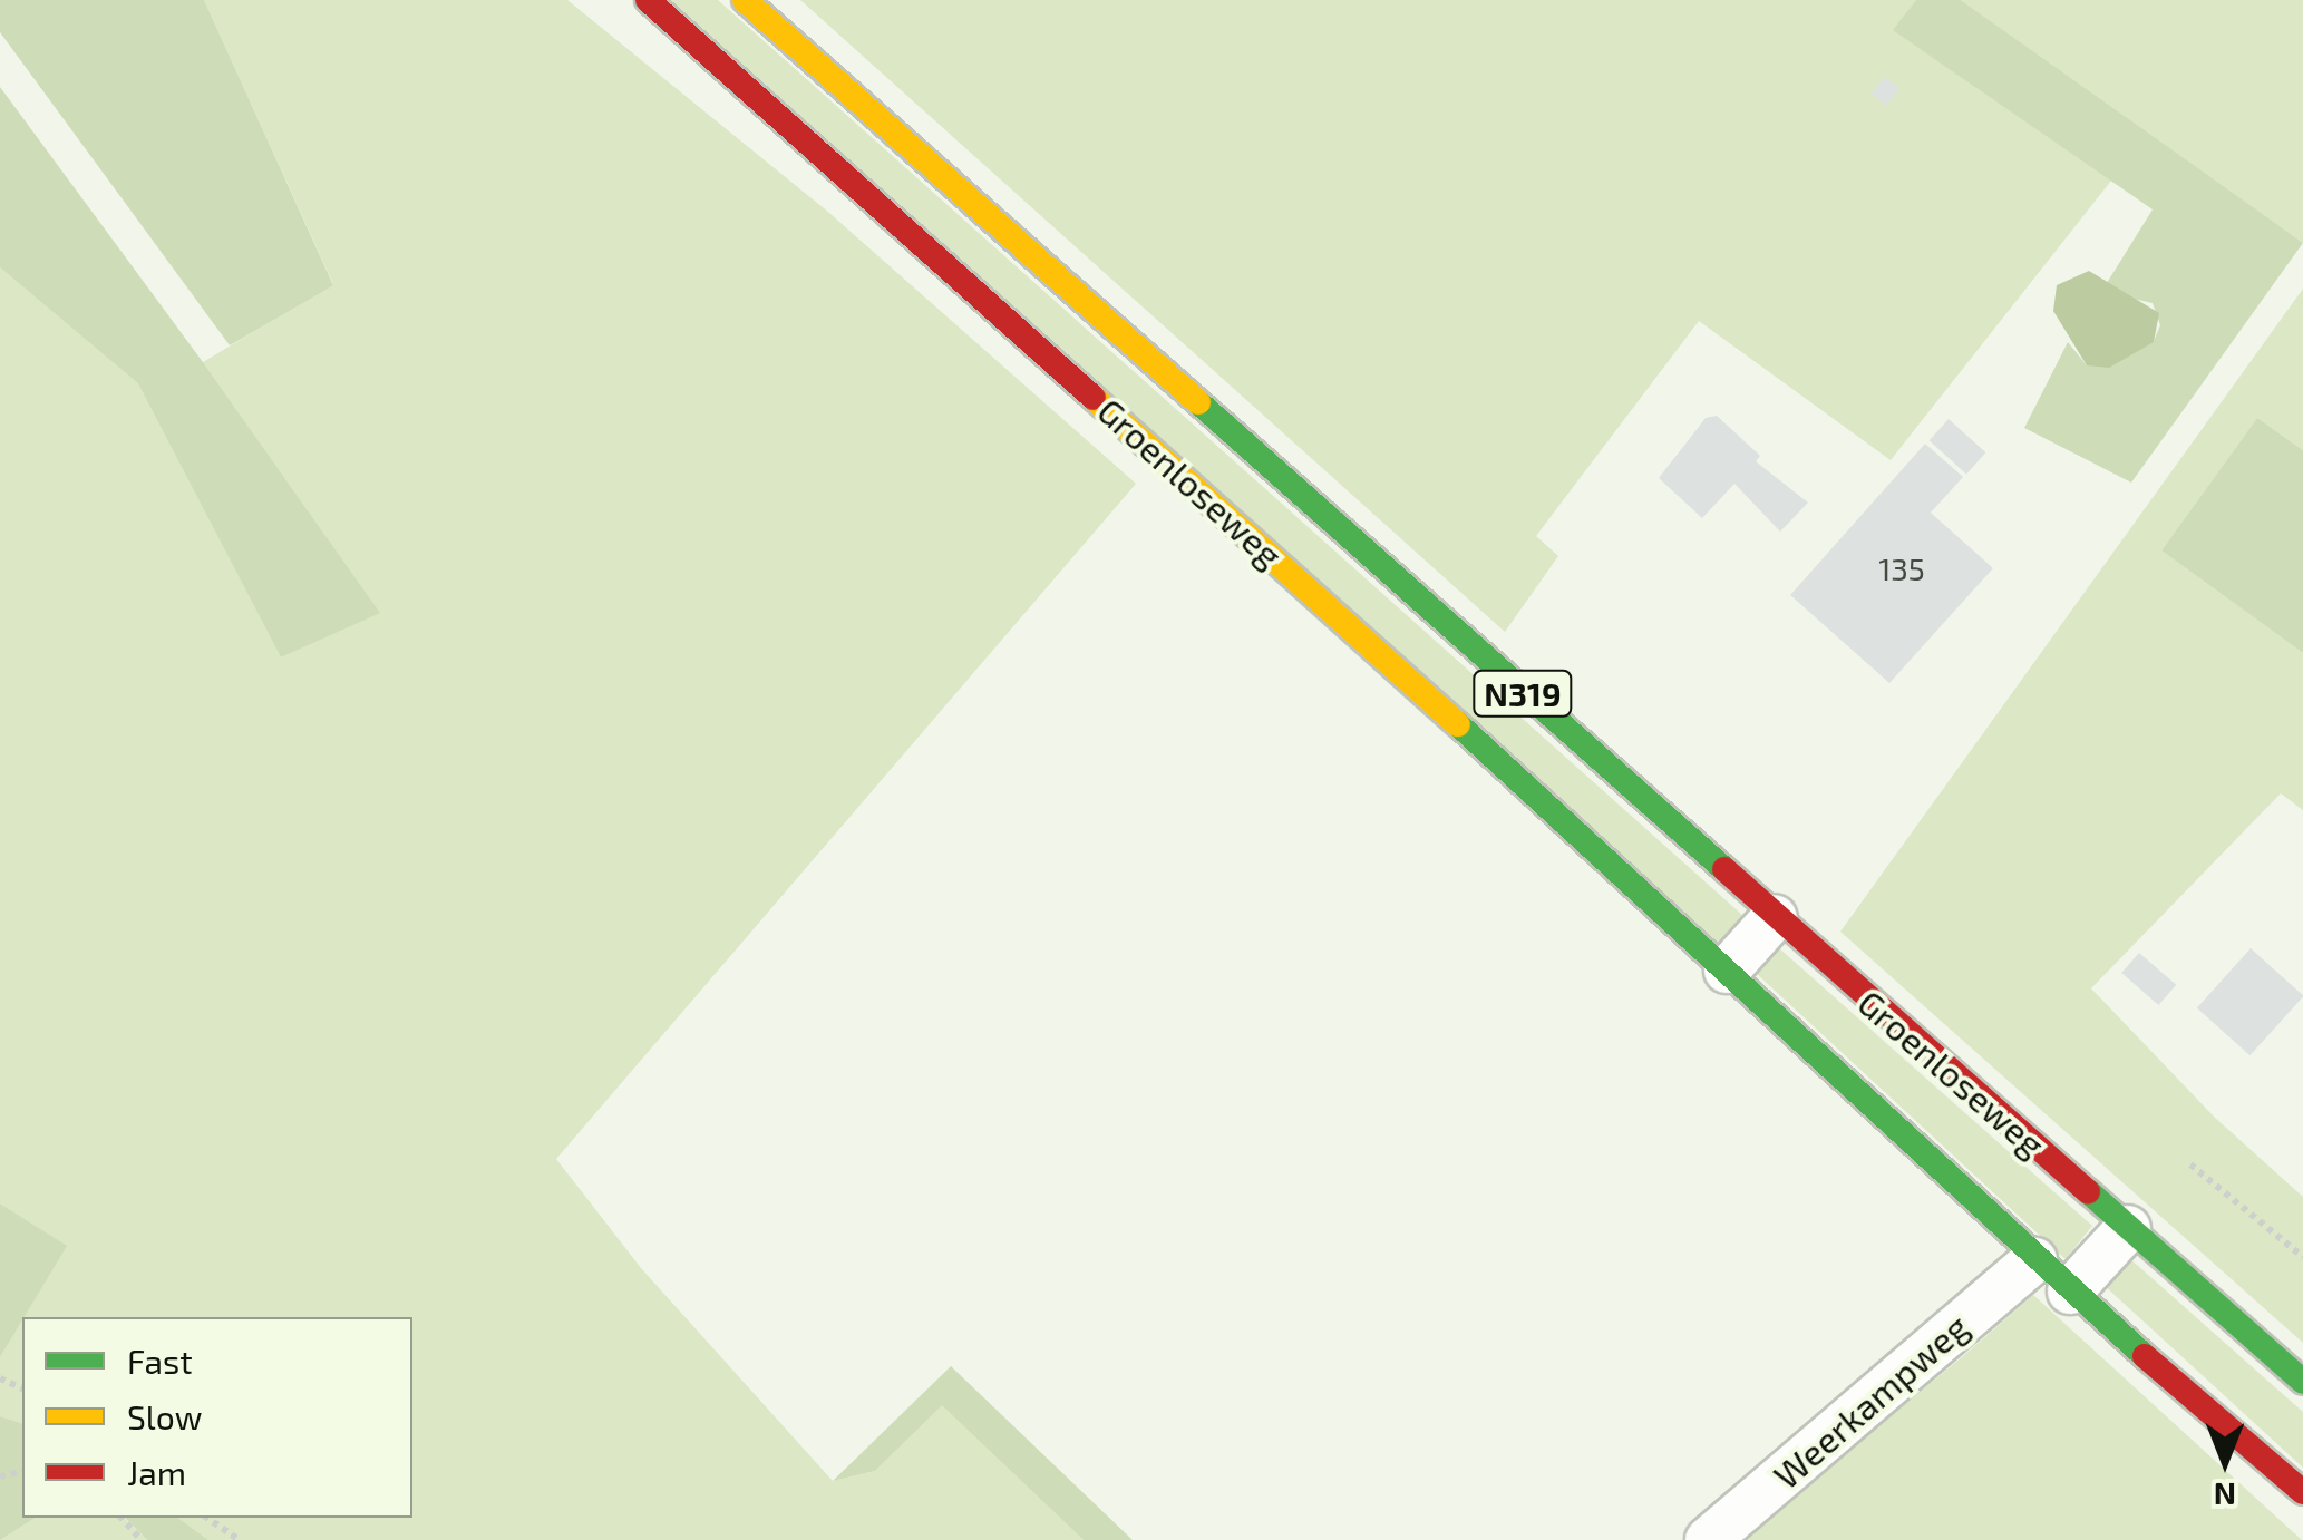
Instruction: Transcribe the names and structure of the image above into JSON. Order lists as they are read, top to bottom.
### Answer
{
  "streets": {
    "street": ["Groenloseweg", "N319", "Weerkampweg"]
  },
  "crossings": [
    ["Groenloseweg", "Weerkampweg"]
  ],
  "house_numbers": ["135"],
  "legend": ["Fast", "Slow", "Jam"],
  "north": "bottom"
}
